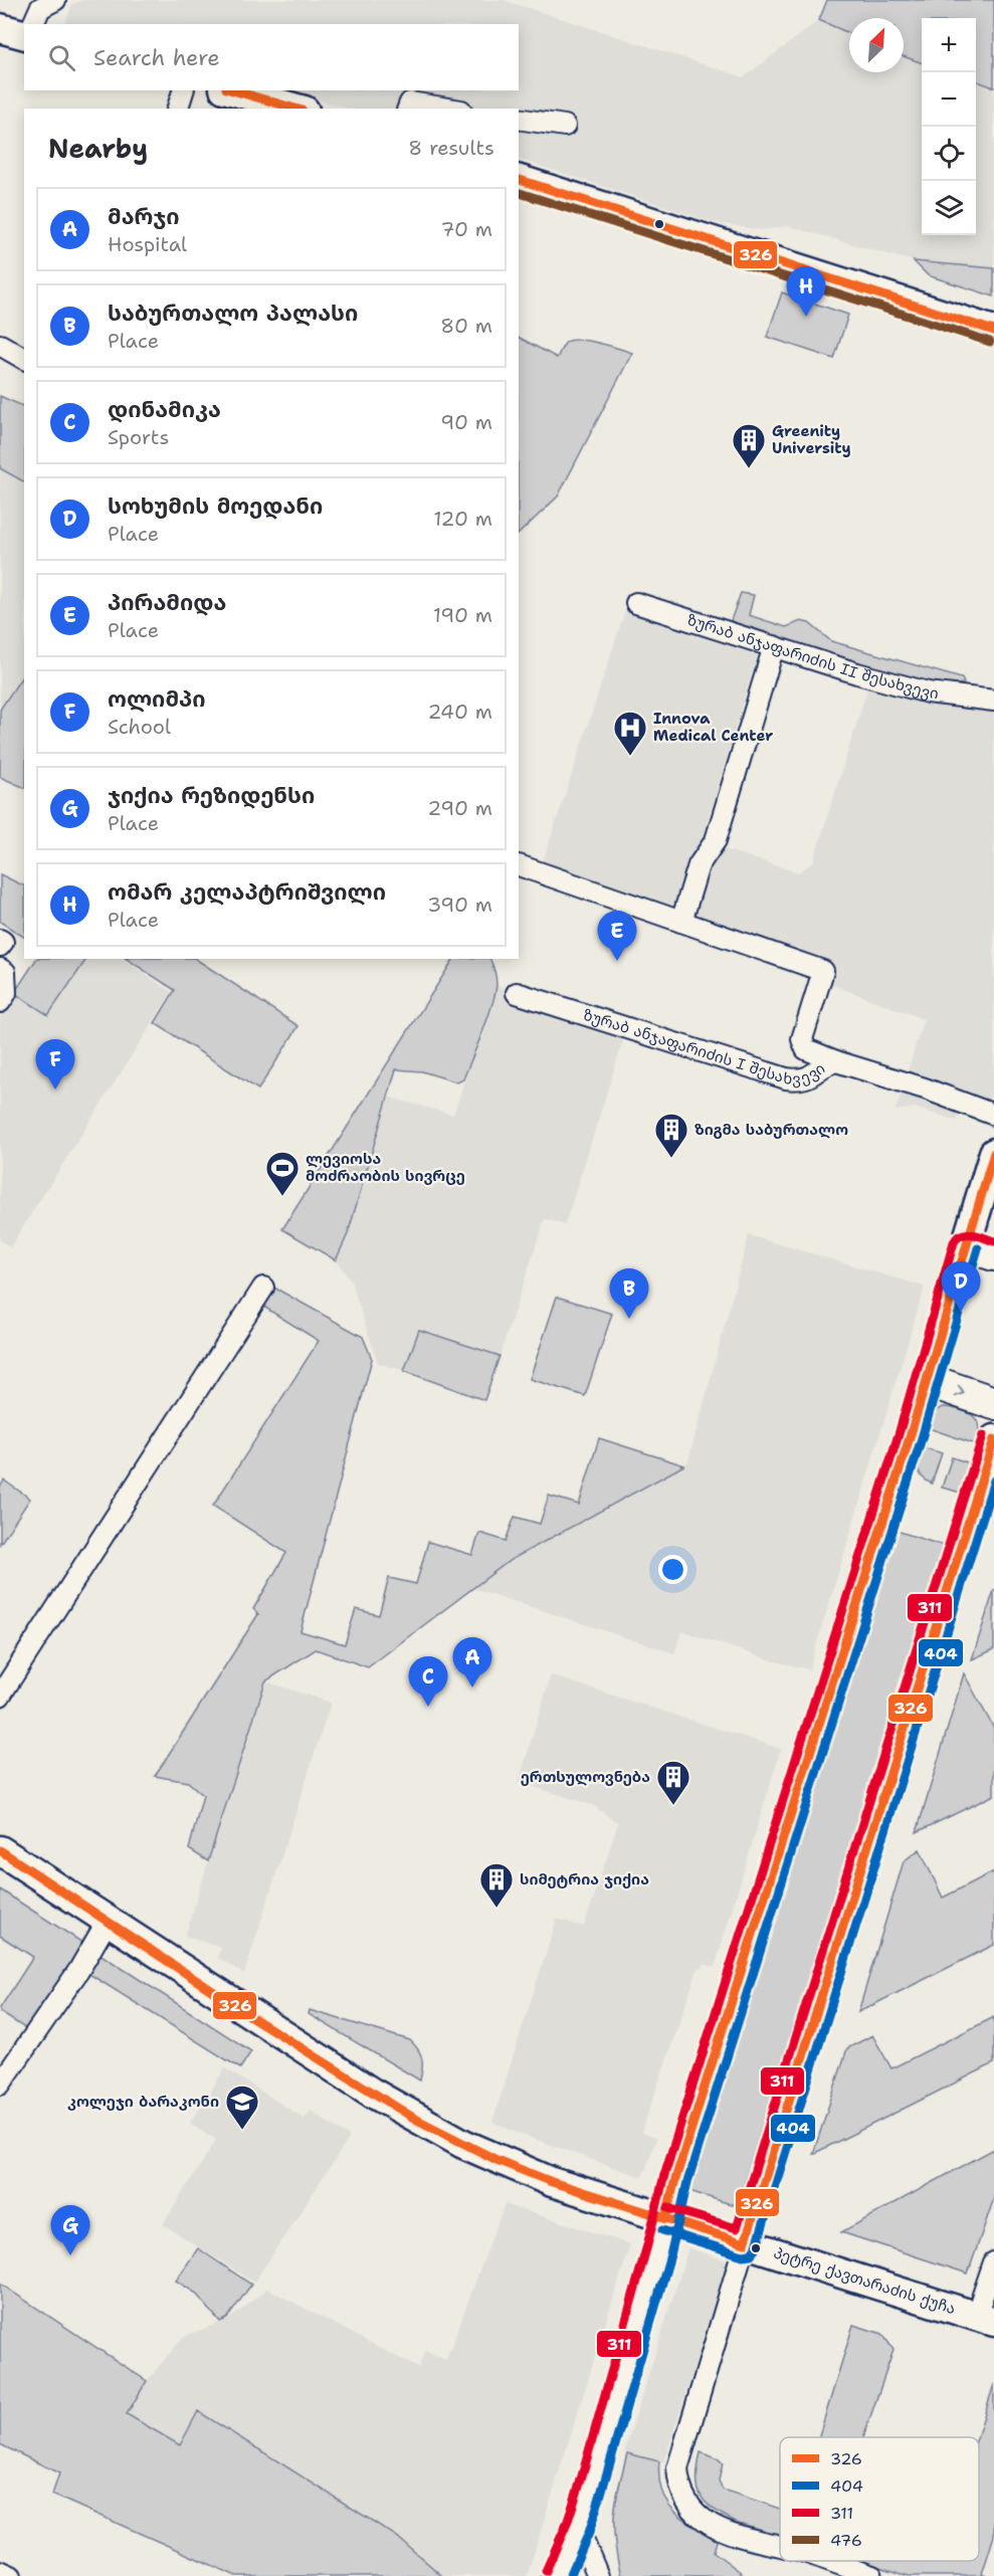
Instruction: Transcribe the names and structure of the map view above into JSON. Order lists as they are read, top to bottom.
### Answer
{
  "streets": {
    "main road": ["პეტრე ქავთარაძის ქუჩა"],
    "street": ["ზურაბ ანჯაფარიძის II შესახვევი", "ზურაბ ანჯაფარიძის I შესახვევი"]
  },
  "places": {
    "building": [
      "Greenity University",
      "ზიგმა საბურთალო",
      "ერთსულოვნება",
      "სიმეტრია ჯიქია"
    ],
    "hospital": ["Innova Medical Center"],
    "sports": ["ლევიოსა მოძრაობის სივრცე"],
    "school or university": ["კოლეჯი ბარაკონი"]
  },
  "lines": [
    "transit line 326",
    "transit line 476",
    "transit line 311",
    "transit line 404"
  ],
  "legend": [
    "326",
    "404",
    "311",
    "476"
  ],
  "north": "top right",
  "page": {
    "map_buttons": ["+", "−"],
    "search": "Search here",
    "heading": ["Nearby", "8 results"],
    "list": [
      {
        "mark": "A",
        "name": "მარჯი",
        "note": "Hospital",
        "value": "70 m"
      },
      {
        "mark": "B",
        "name": "საბურთალო პალასი",
        "note": "Place",
        "value": "80 m"
      },
      {
        "mark": "C",
        "name": "დინამიკა",
        "note": "Sports",
        "value": "90 m"
      },
      {
        "mark": "D",
        "name": "სოხუმის მოედანი",
        "note": "Place",
        "value": "120 m"
      },
      {
        "mark": "E",
        "name": "პირამიდა",
        "note": "Place",
        "value": "190 m"
      },
      {
        "mark": "F",
        "name": "ოლიმპი",
        "note": "School",
        "value": "240 m"
      },
      {
        "mark": "G",
        "name": "ჯიქია რეზიდენსი",
        "note": "Place",
        "value": "290 m"
      },
      {
        "mark": "H",
        "name": "ომარ კელაპტრიშვილი",
        "note": "Place",
        "value": "390 m"
      }
    ],
    "pins": [
      "H",
      "E",
      "F",
      "D",
      "B",
      "A",
      "C",
      "G"
    ]
  }
}
